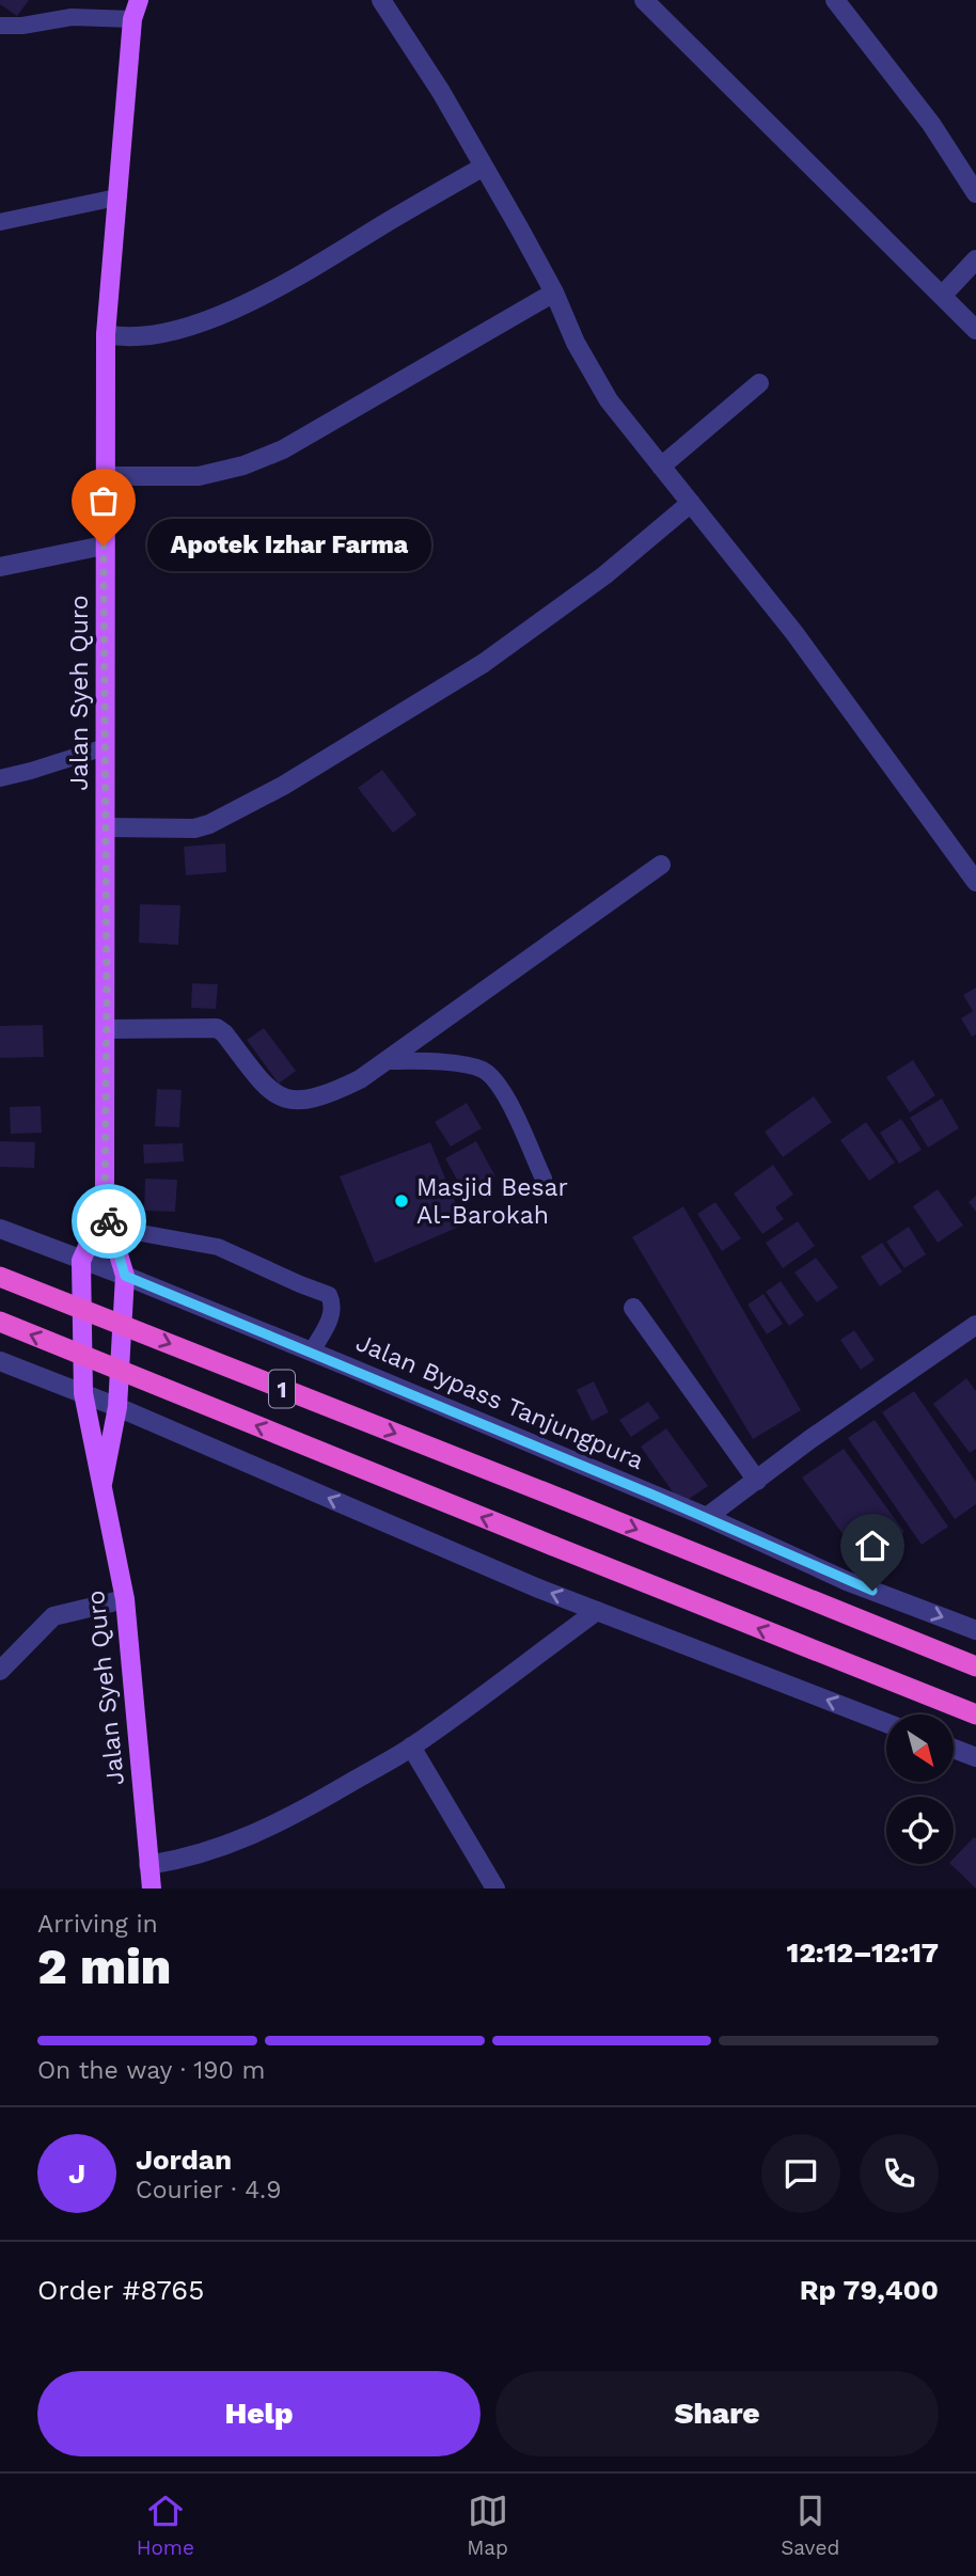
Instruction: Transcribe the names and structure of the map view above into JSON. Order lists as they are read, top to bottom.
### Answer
{
  "streets": {
    "highway": ["1"],
    "main road": ["Jalan Syeh Quro"],
    "street": ["Jalan Bypass Tanjungpura"]
  },
  "crossings": [
    ["Jalan Syeh Quro", "Jalan Bypass Tanjungpura"]
  ],
  "places": ["Apotek Izhar Farma", "Masjid Besar Al-Barokah"],
  "north": "bottom right",
  "page": {
    "bubble": "Apotek Izhar Farma",
    "heading": ["2 min", "Arriving in", "12:12–12:17"],
    "panel": [
      "Jordan",
      "Courier · 4.9",
      "Order #8765",
      "Rp 79,400"
    ],
    "bar": "On the way · 190 m",
    "round": "J",
    "buttons": ["Help", "Share"],
    "tabs": ["Home", "Map", "Saved"]
  }
}
